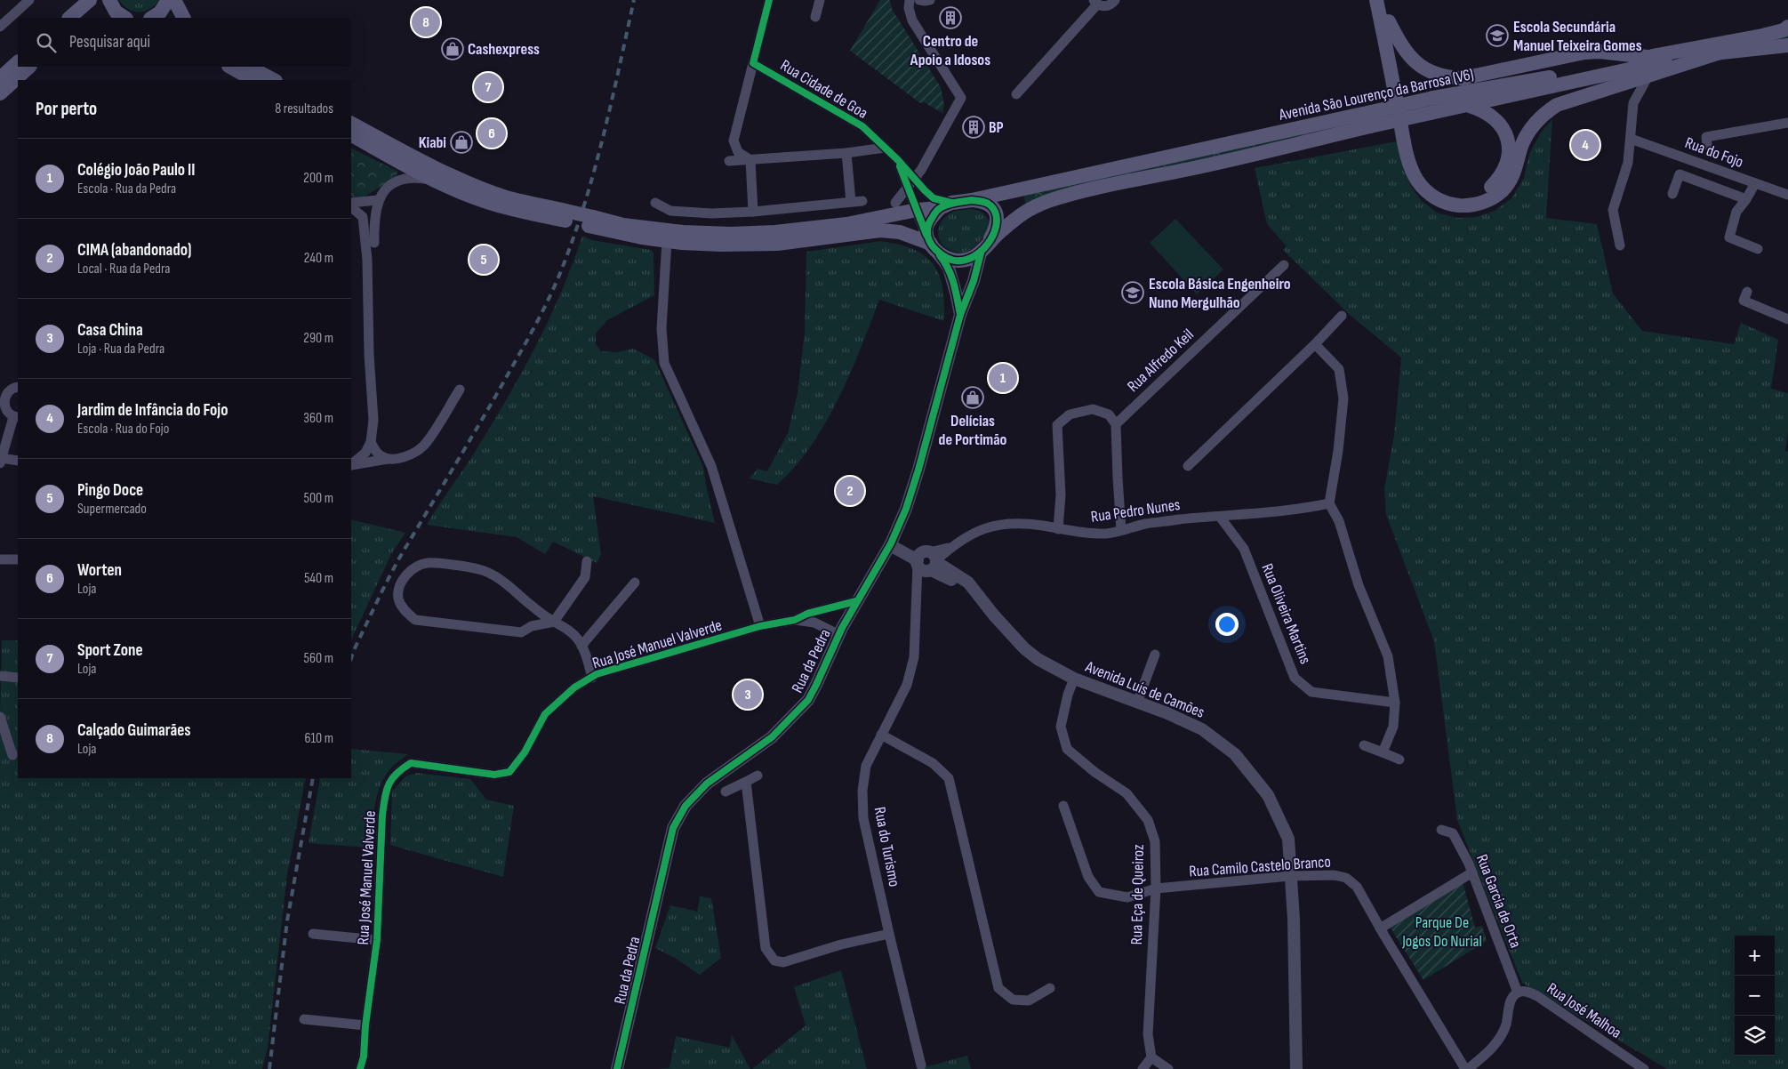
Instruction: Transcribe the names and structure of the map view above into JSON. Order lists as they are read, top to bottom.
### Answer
{
  "streets": {
    "main road": ["Avenida São Lourenço da Barrosa (V6)"],
    "street": [
      "Rua Cidade de Goa",
      "Rua do Fojo",
      "Rua Alfredo Keil",
      "Rua Pedro Nunes",
      "Rua Oliveira Martins",
      "Rua José Manuel Valverde",
      "Rua da Pedra",
      "Avenida Luís de Camões",
      "Rua do Turismo",
      "Rua Camilo Castelo Branco",
      "Rua Eça de Queiroz",
      "Rua Garcia de Orta",
      "Rua José Malhoa"
    ]
  },
  "crossings": [
    ["Avenida São Lourenço da Barrosa (V6)", "Rua da Pedra"],
    ["Rua Pedro Nunes", "Rua Oliveira Martins"],
    ["Rua Pedro Nunes", "Avenida Luís de Camões"],
    ["Rua da Pedra", "Avenida Luís de Camões"],
    ["Avenida Luís de Camões", "Rua do Turismo"],
    ["Avenida Luís de Camões", "Rua Camilo Castelo Branco"],
    ["Avenida Luís de Camões", "Rua Eça de Queiroz"],
    ["Rua Camilo Castelo Branco", "Rua Eça de Queiroz"],
    ["Rua Garcia de Orta", "Rua José Malhoa"]
  ],
  "parks": ["Parque De Jogos Do Nurial"],
  "places": {
    "building": ["Centro de Apoio a Idosos", "BP"],
    "school or university": ["Escola Secundária Manuel Teixeira Gomes", "Escola Básica Engenheiro Nuno Mergulhão"],
    "shop": ["Cashexpress", "Kiabi", "Delícias de Portimão"]
  },
  "page": {
    "pins": [
      "8",
      "7",
      "6",
      "4",
      "5",
      "1",
      "2",
      "3"
    ],
    "search": "Pesquisar aqui",
    "heading": ["Por perto", "8 resultados"],
    "list": [
      {
        "mark": "1",
        "name": "Colégio João Paulo II",
        "note": "Escola · Rua da Pedra",
        "value": "200 m"
      },
      {
        "mark": "2",
        "name": "CIMA (abandonado)",
        "note": "Local · Rua da Pedra",
        "value": "240 m"
      },
      {
        "mark": "3",
        "name": "Casa China",
        "note": "Loja · Rua da Pedra",
        "value": "290 m"
      },
      {
        "mark": "4",
        "name": "Jardim de Infância do Fojo",
        "note": "Escola · Rua do Fojo",
        "value": "360 m"
      },
      {
        "mark": "5",
        "name": "Pingo Doce",
        "note": "Supermercado",
        "value": "500 m"
      },
      {
        "mark": "6",
        "name": "Worten",
        "note": "Loja",
        "value": "540 m"
      },
      {
        "mark": "7",
        "name": "Sport Zone",
        "note": "Loja",
        "value": "560 m"
      },
      {
        "mark": "8",
        "name": "Calçado Guimarães",
        "note": "Loja",
        "value": "610 m"
      }
    ],
    "map_buttons": ["+", "−"]
  }
}
